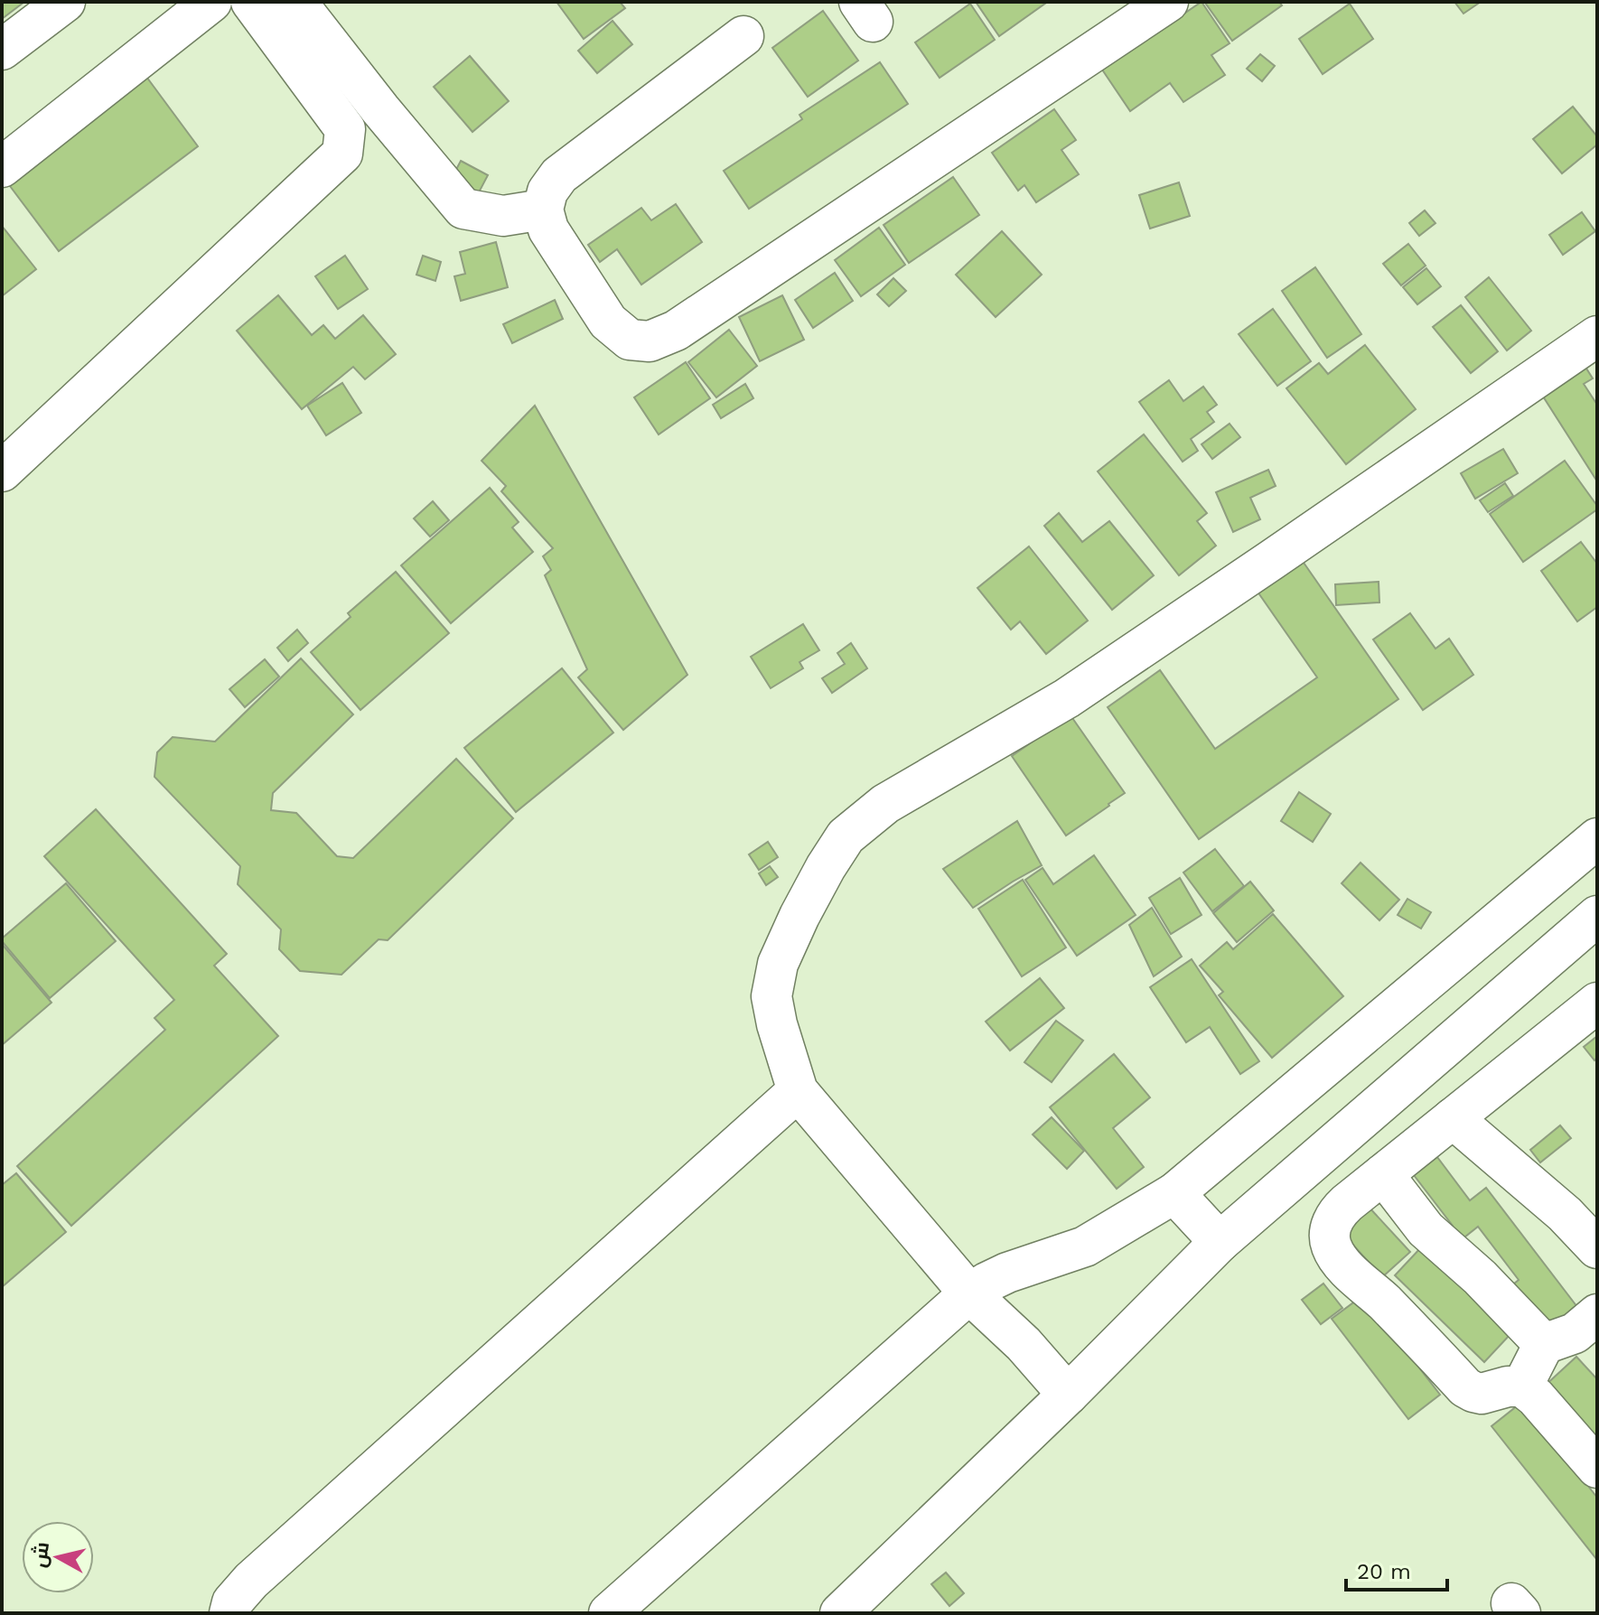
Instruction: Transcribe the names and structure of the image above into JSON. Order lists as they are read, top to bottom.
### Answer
{
  "scale_bar": "20 m",
  "north": "left"
}
